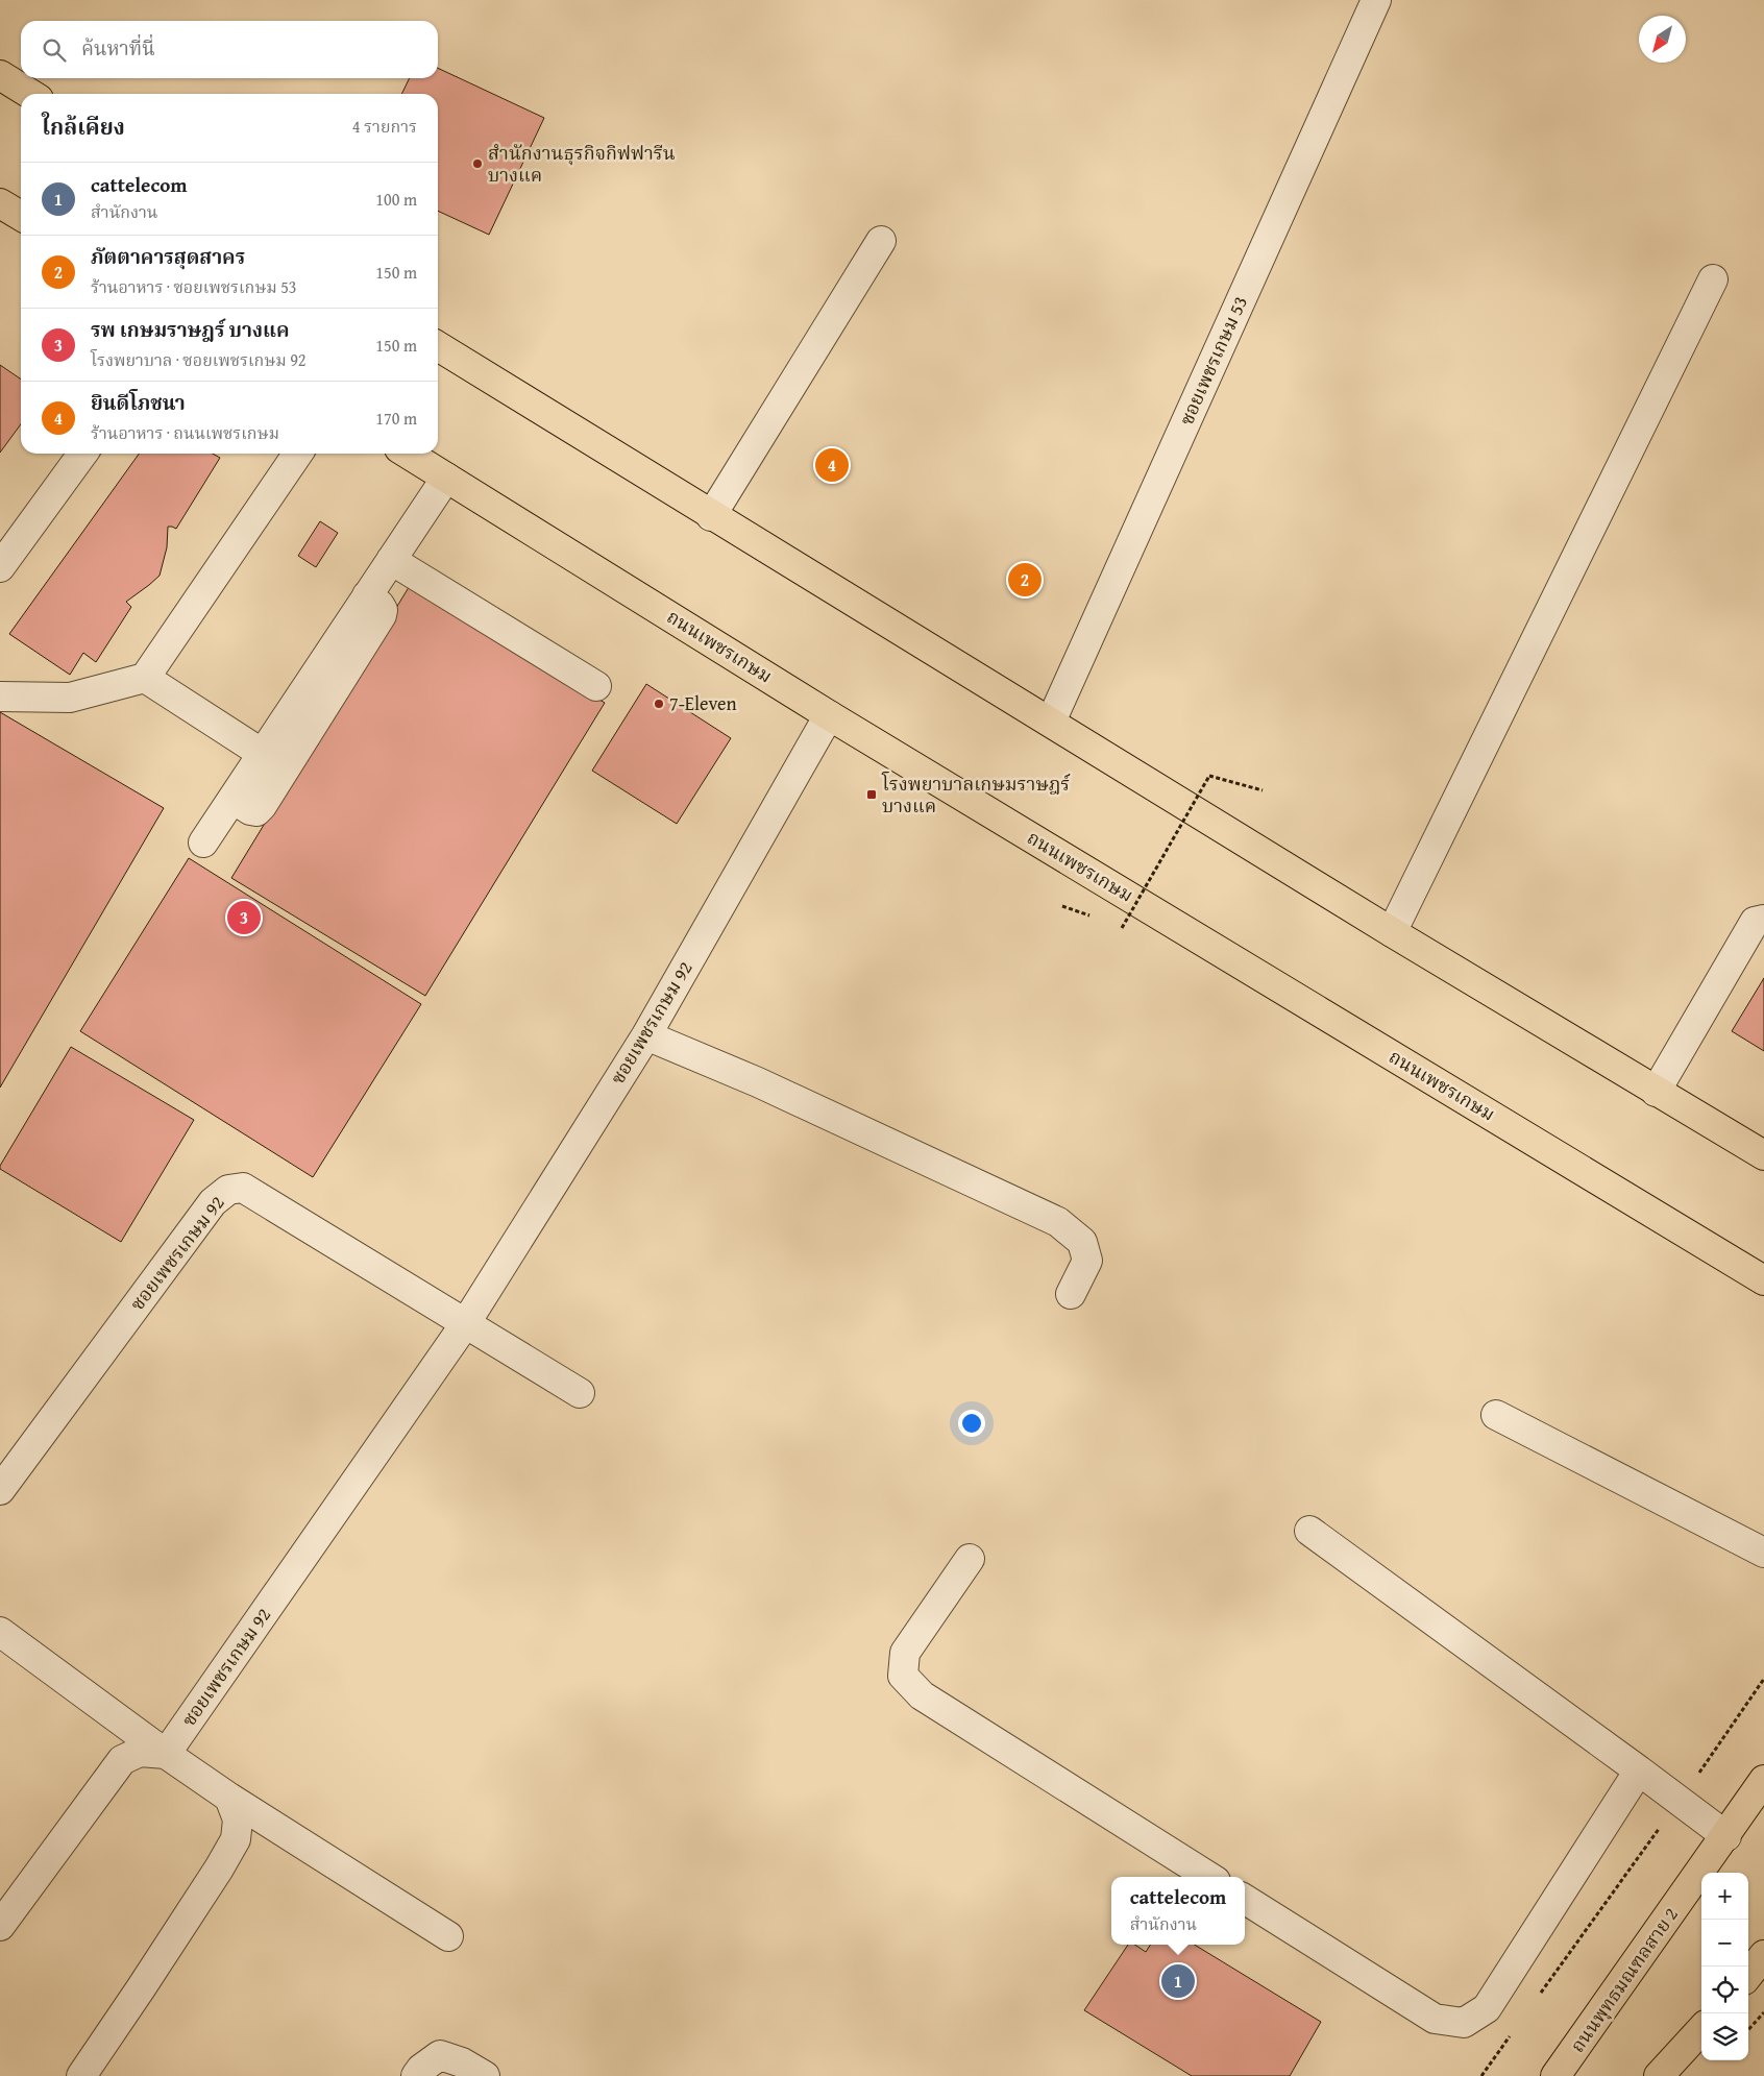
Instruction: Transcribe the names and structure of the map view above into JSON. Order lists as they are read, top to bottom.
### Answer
{
  "streets": {
    "main road": ["ถนนเพชรเกษม", "ถนนพุทธมณฑลสาย 2"],
    "street": ["ซอยเพชรเกษม 53", "ซอยเพชรเกษม 92"]
  },
  "crossings": [
    ["ถนนเพชรเกษม", "ซอยเพชรเกษม 92"]
  ],
  "places": {
    "other": ["สำนักงานธุรกิจกิฟฟารีน บางแค", "7-Eleven"],
    "transit": ["โรงพยาบาลเกษมราษฎร์ บางแค"]
  },
  "north": "bottom left",
  "page": {
    "search": "ค้นหาที่นี่",
    "heading": ["ใกล้เคียง", "4 รายการ"],
    "list": [
      {
        "mark": "1",
        "name": "cattelecom",
        "note": "สำนักงาน",
        "value": "100 m"
      },
      {
        "mark": "2",
        "name": "ภัตตาคารสุดสาคร",
        "note": "ร้านอาหาร · ซอยเพชรเกษม 53",
        "value": "150 m"
      },
      {
        "mark": "3",
        "name": "รพ เกษมราษฎร์ บางแค",
        "note": "โรงพยาบาล · ซอยเพชรเกษม 92",
        "value": "150 m"
      },
      {
        "mark": "4",
        "name": "ยินดีโภชนา",
        "note": "ร้านอาหาร · ถนนเพชรเกษม",
        "value": "170 m"
      }
    ],
    "pins": [
      "4",
      "2",
      "3",
      "1"
    ],
    "map_buttons": ["+", "−"],
    "popup": ["cattelecom", "สำนักงาน"]
  }
}
